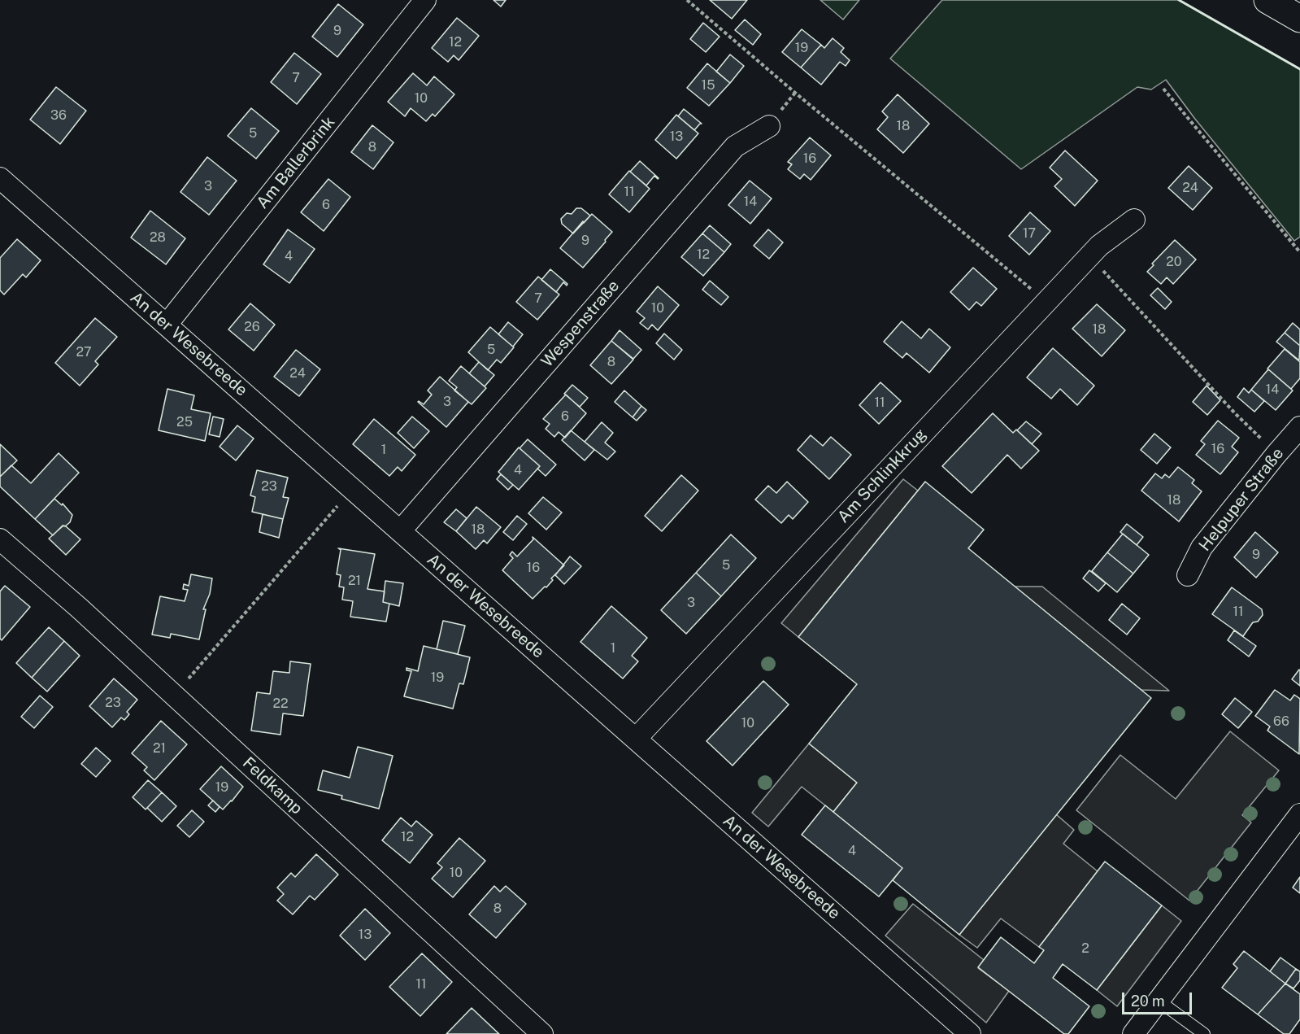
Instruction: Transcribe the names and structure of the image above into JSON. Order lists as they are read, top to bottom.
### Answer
{
  "streets": {
    "street": [
      "Am Ballerbrink",
      "Wespenstraße",
      "An der Wesebreede",
      "Am Schlinkkrug",
      "Helpuper Straße",
      "Feldkamp"
    ]
  },
  "crossings": [
    ["Am Ballerbrink", "An der Wesebreede"],
    ["Wespenstraße", "An der Wesebreede"],
    ["An der Wesebreede", "Am Schlinkkrug"]
  ],
  "house_numbers": [
    "9",
    "12",
    "19",
    "7",
    "15",
    "10",
    "36",
    "18",
    "5",
    "13",
    "8",
    "16",
    "3",
    "24",
    "11",
    "14",
    "6",
    "17",
    "28",
    "9",
    "12",
    "4",
    "20",
    "7",
    "10",
    "26",
    "18",
    "5",
    "27",
    "8",
    "24",
    "14",
    "3",
    "11",
    "6",
    "25",
    "16",
    "1",
    "4",
    "23",
    "18",
    "18",
    "9",
    "5",
    "16",
    "21",
    "3",
    "11",
    "1",
    "19",
    "23",
    "22",
    "66",
    "10",
    "21",
    "19",
    "12",
    "4",
    "10",
    "8",
    "13",
    "2",
    "11"
  ],
  "scale_bar": "20 m"
}
